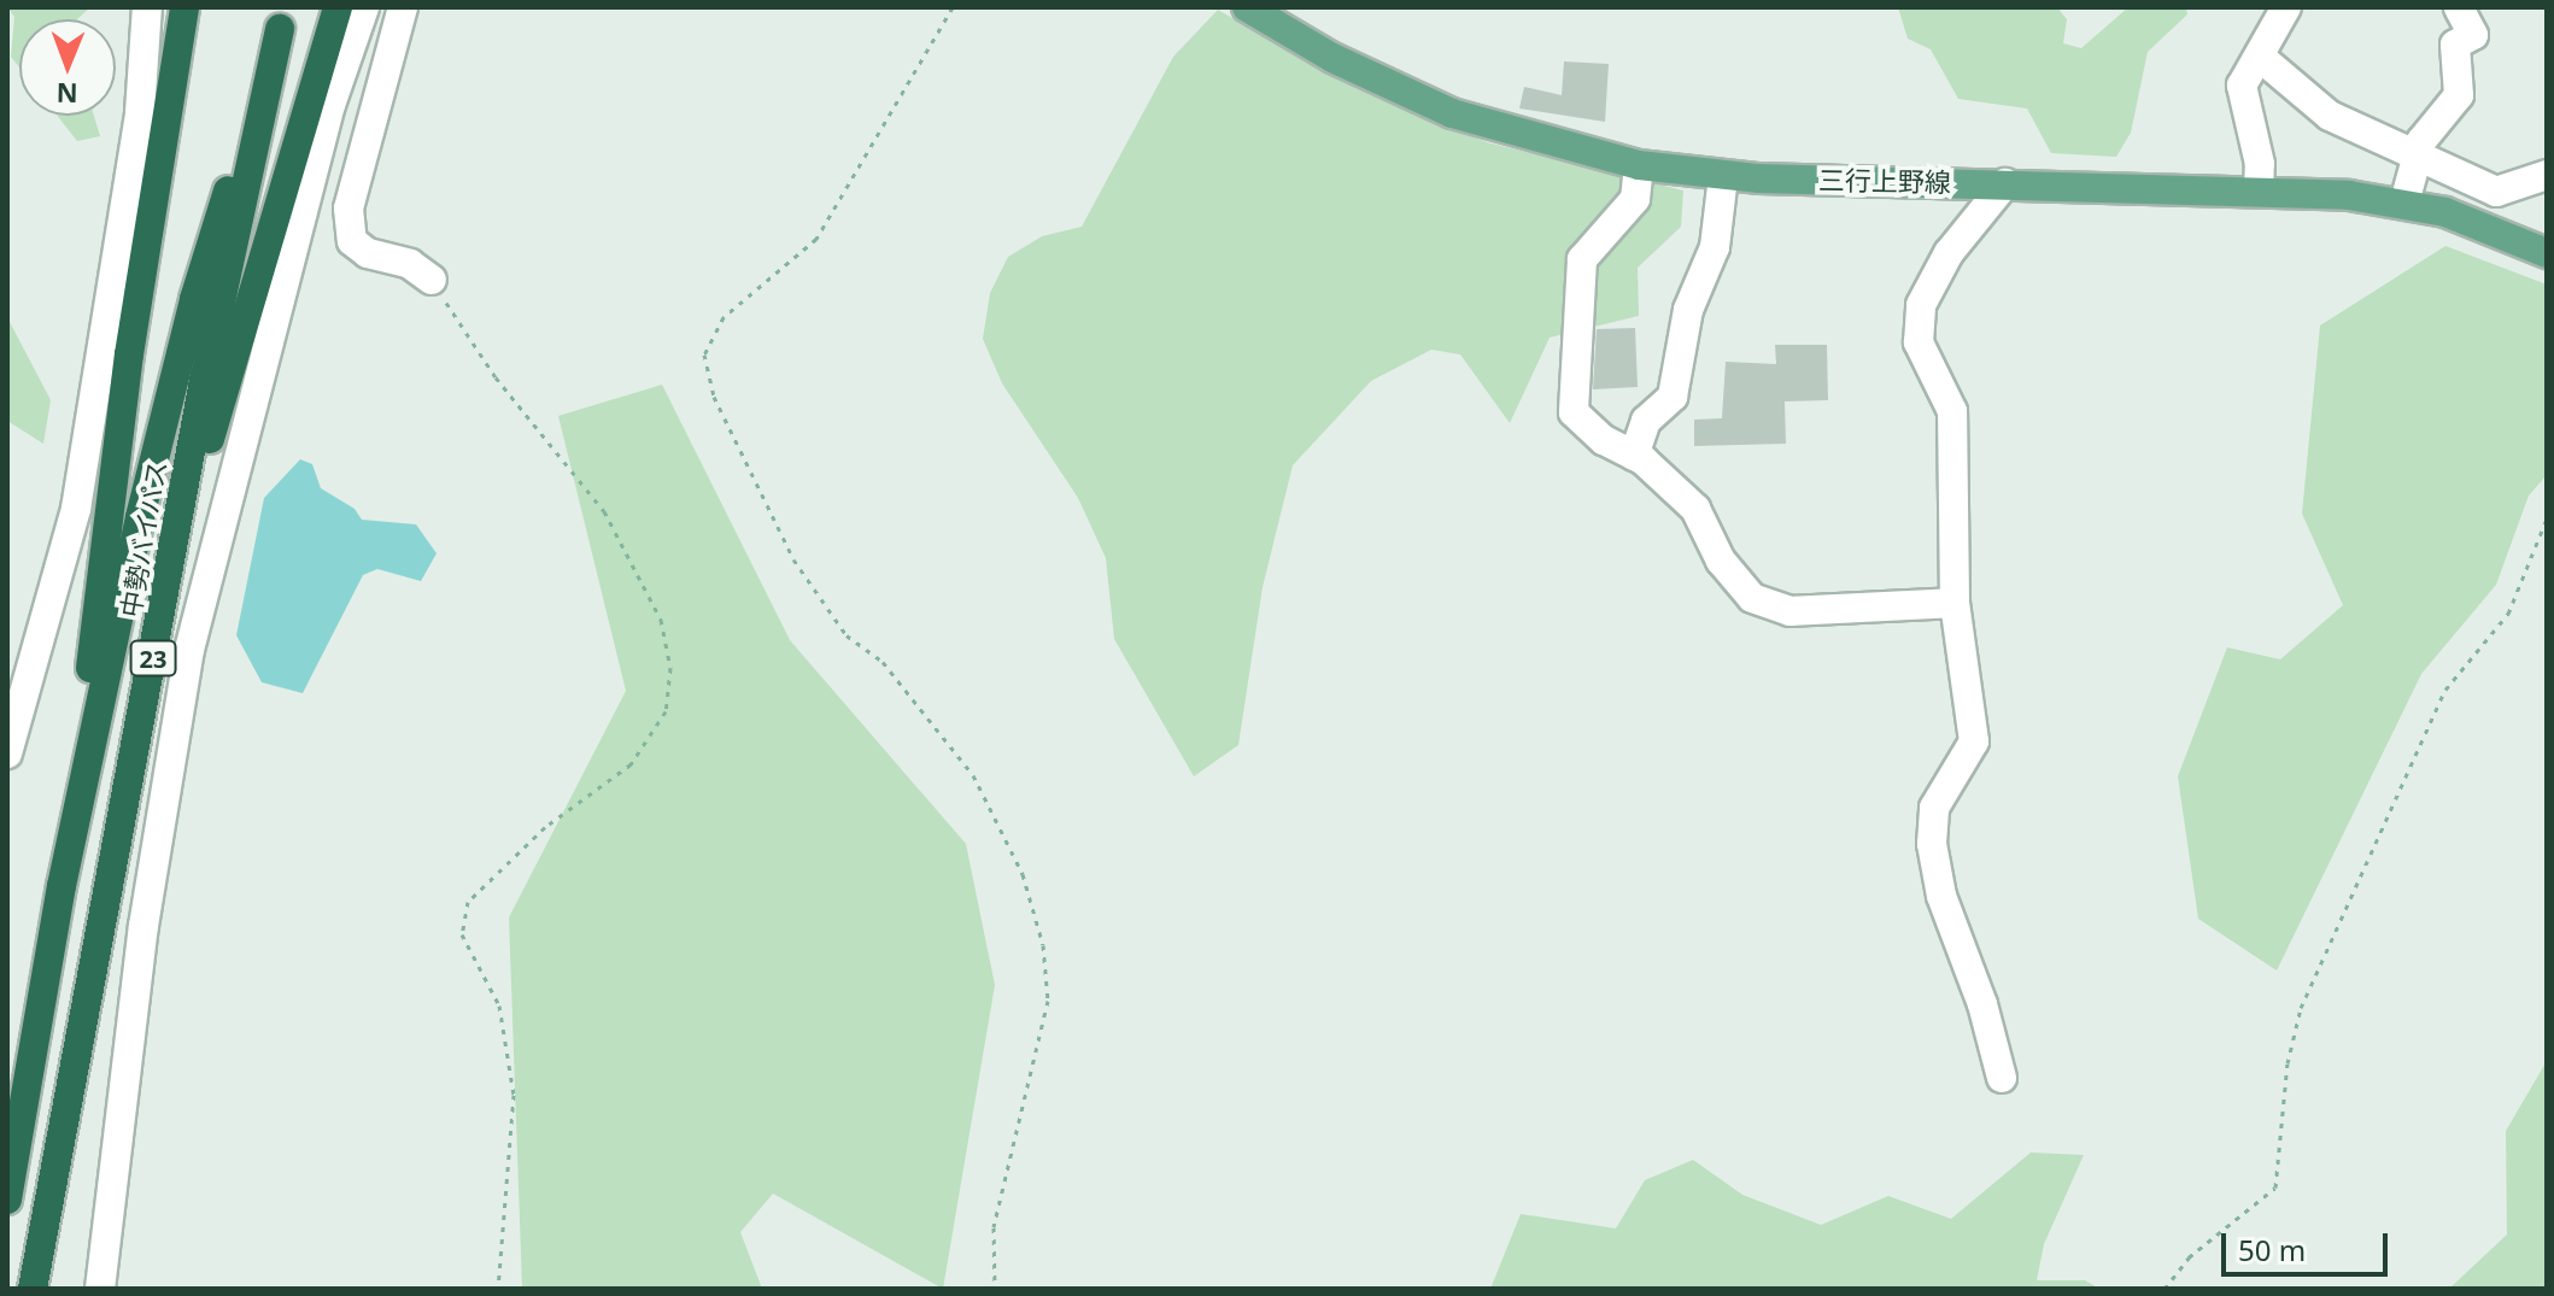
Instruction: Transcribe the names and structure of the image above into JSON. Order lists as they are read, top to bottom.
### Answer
{
  "streets": {
    "highway": ["中勢バイパス", "23"],
    "main road": ["三行上野線"]
  },
  "scale_bar": "50 m",
  "north": "bottom"
}
